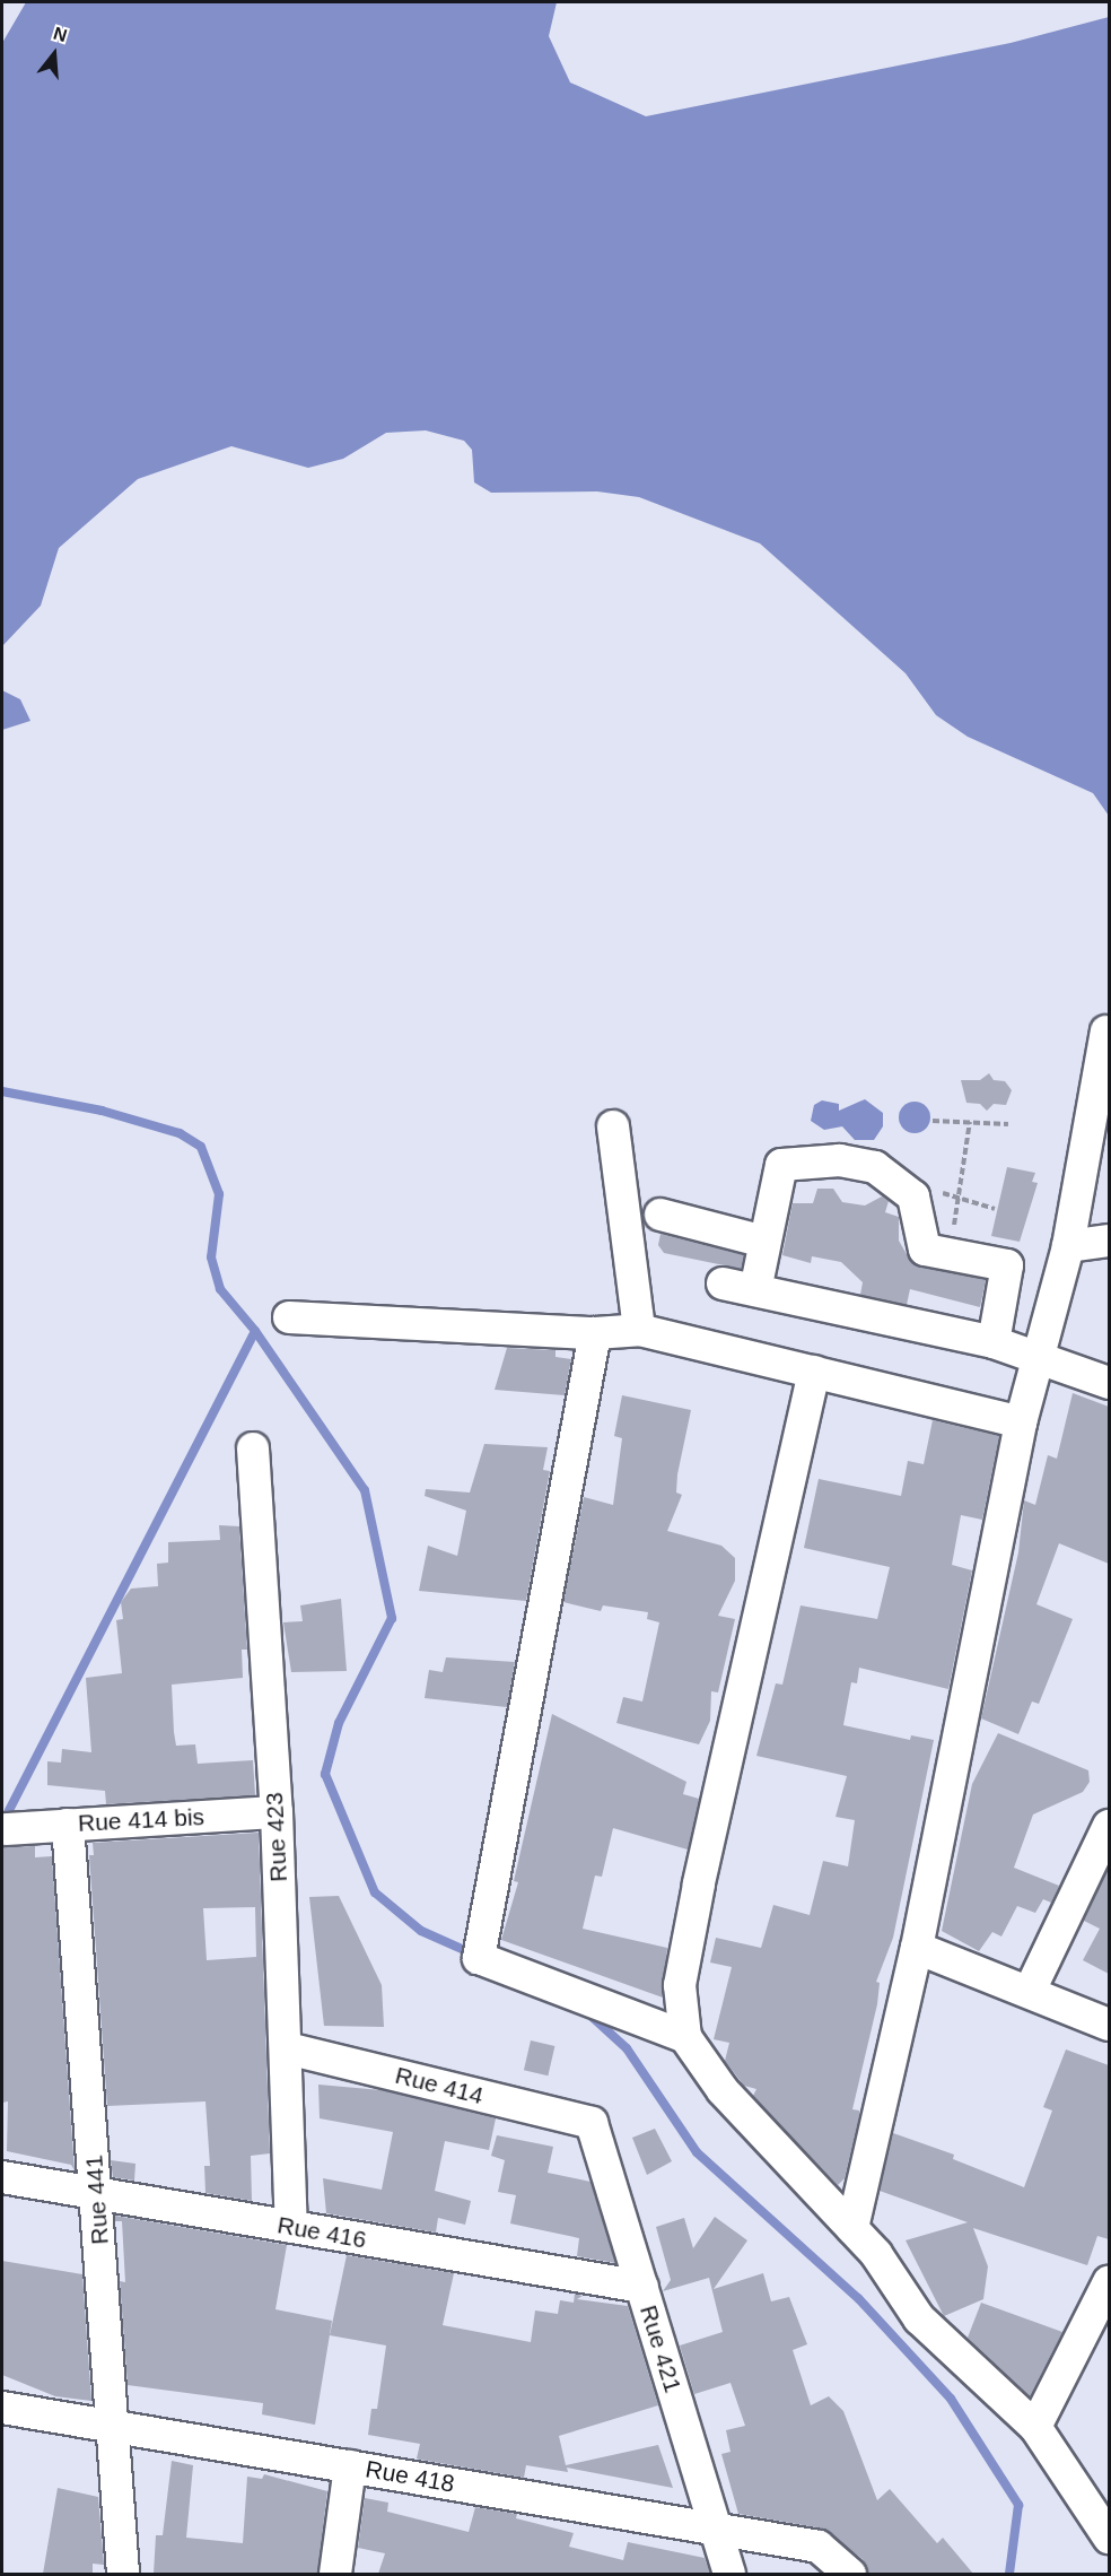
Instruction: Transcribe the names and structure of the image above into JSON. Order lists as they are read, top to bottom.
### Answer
{
  "streets": {
    "street": [
      "Rue 414 bis",
      "Rue 423",
      "Rue 414",
      "Rue 441",
      "Rue 416",
      "Rue 421",
      "Rue 418"
    ]
  },
  "crossings": [
    ["Rue 414 bis", "Rue 423"],
    ["Rue 414 bis", "Rue 441"],
    ["Rue 423", "Rue 414"],
    ["Rue 423", "Rue 416"],
    ["Rue 414", "Rue 421"],
    ["Rue 441", "Rue 416"],
    ["Rue 441", "Rue 418"],
    ["Rue 416", "Rue 421"],
    ["Rue 421", "Rue 418"]
  ],
  "north": "top"
}
